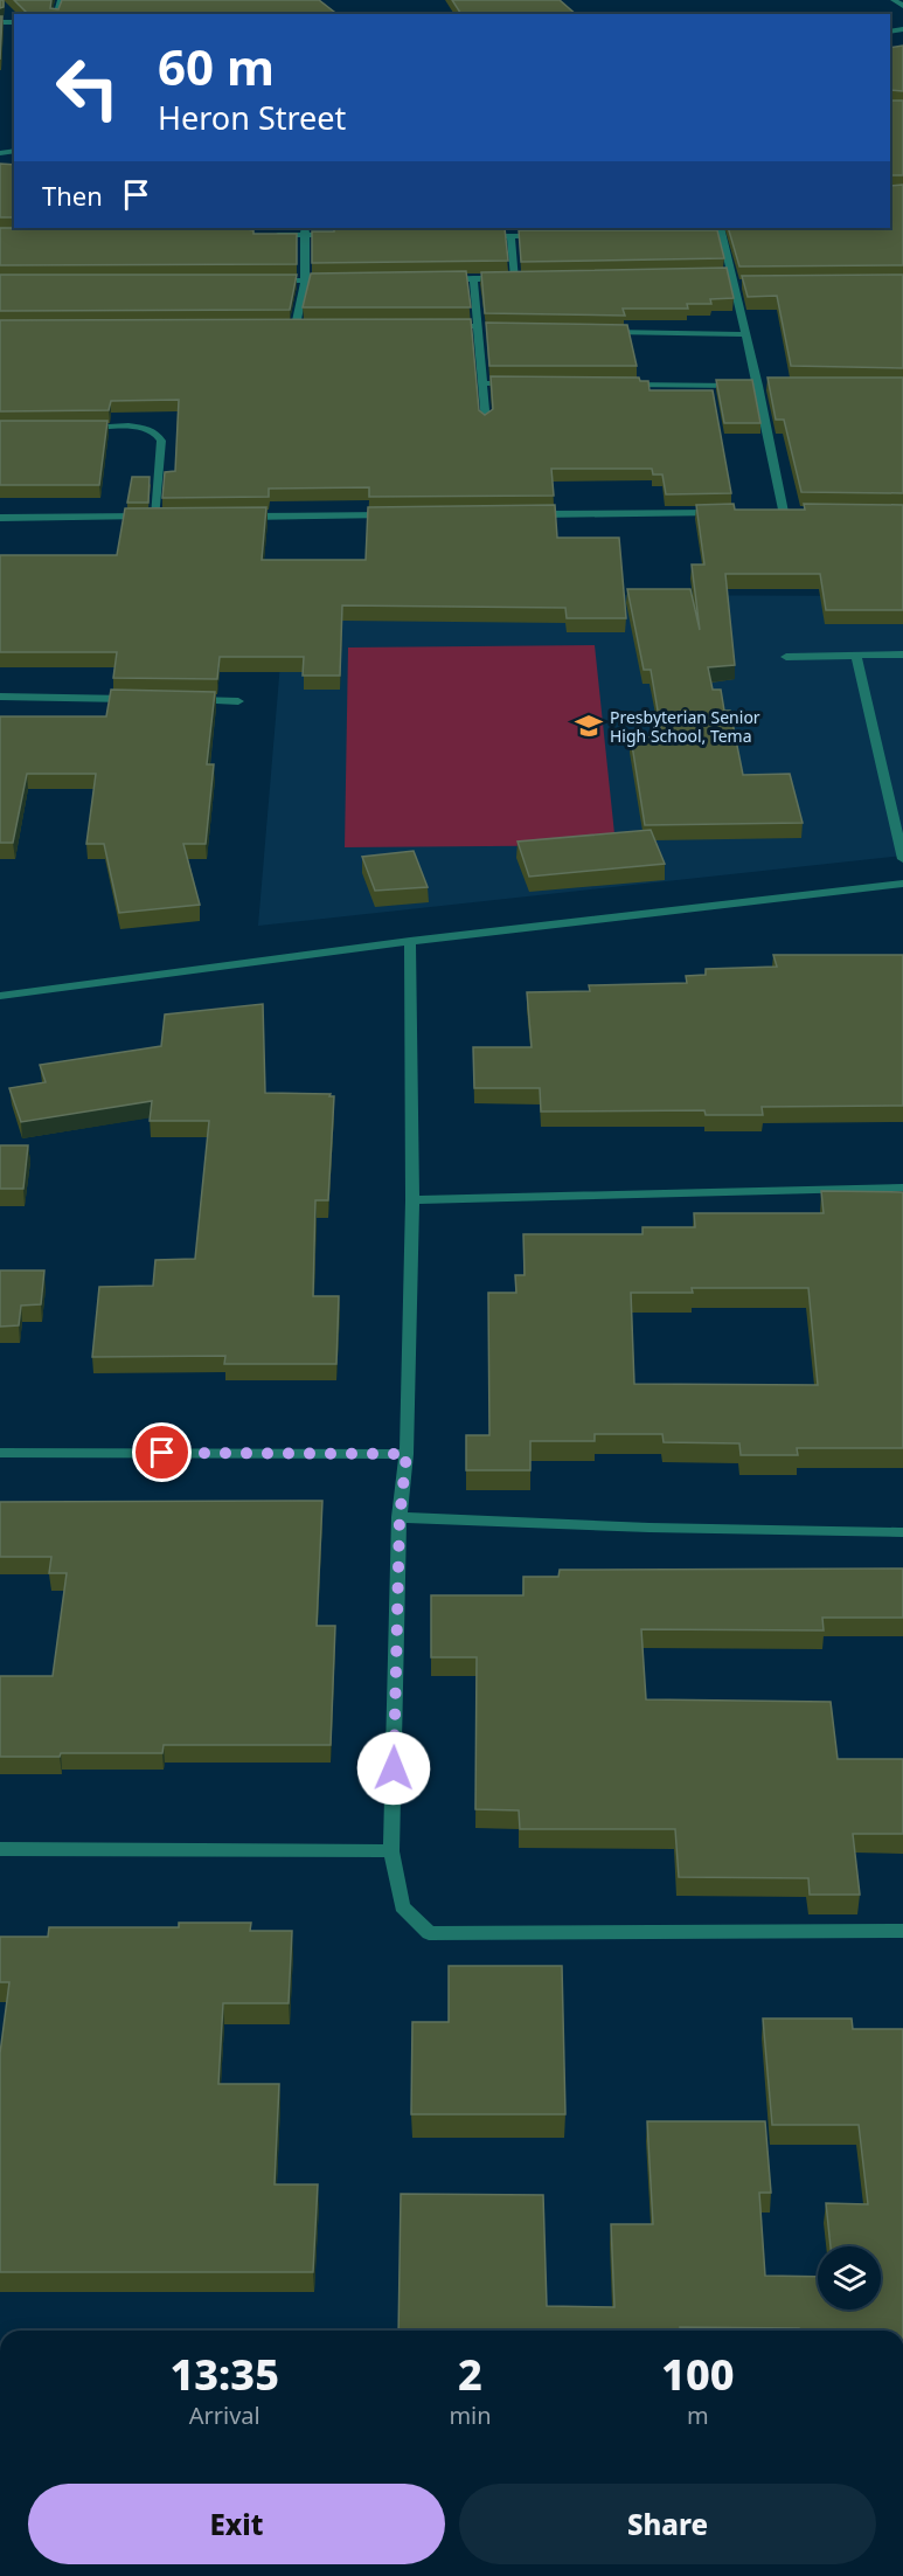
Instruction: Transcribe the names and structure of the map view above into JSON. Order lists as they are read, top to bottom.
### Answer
{
  "places": {
    "school or university": ["Presbyterian Senior High School, Tema"]
  },
  "page": {
    "turn": ["60 m", "Heron Street"],
    "then": "Then",
    "eta": [
      "13:35",
      "Arrival",
      "2",
      "min",
      "100",
      "m"
    ],
    "buttons": ["Exit", "Share"]
  }
}
